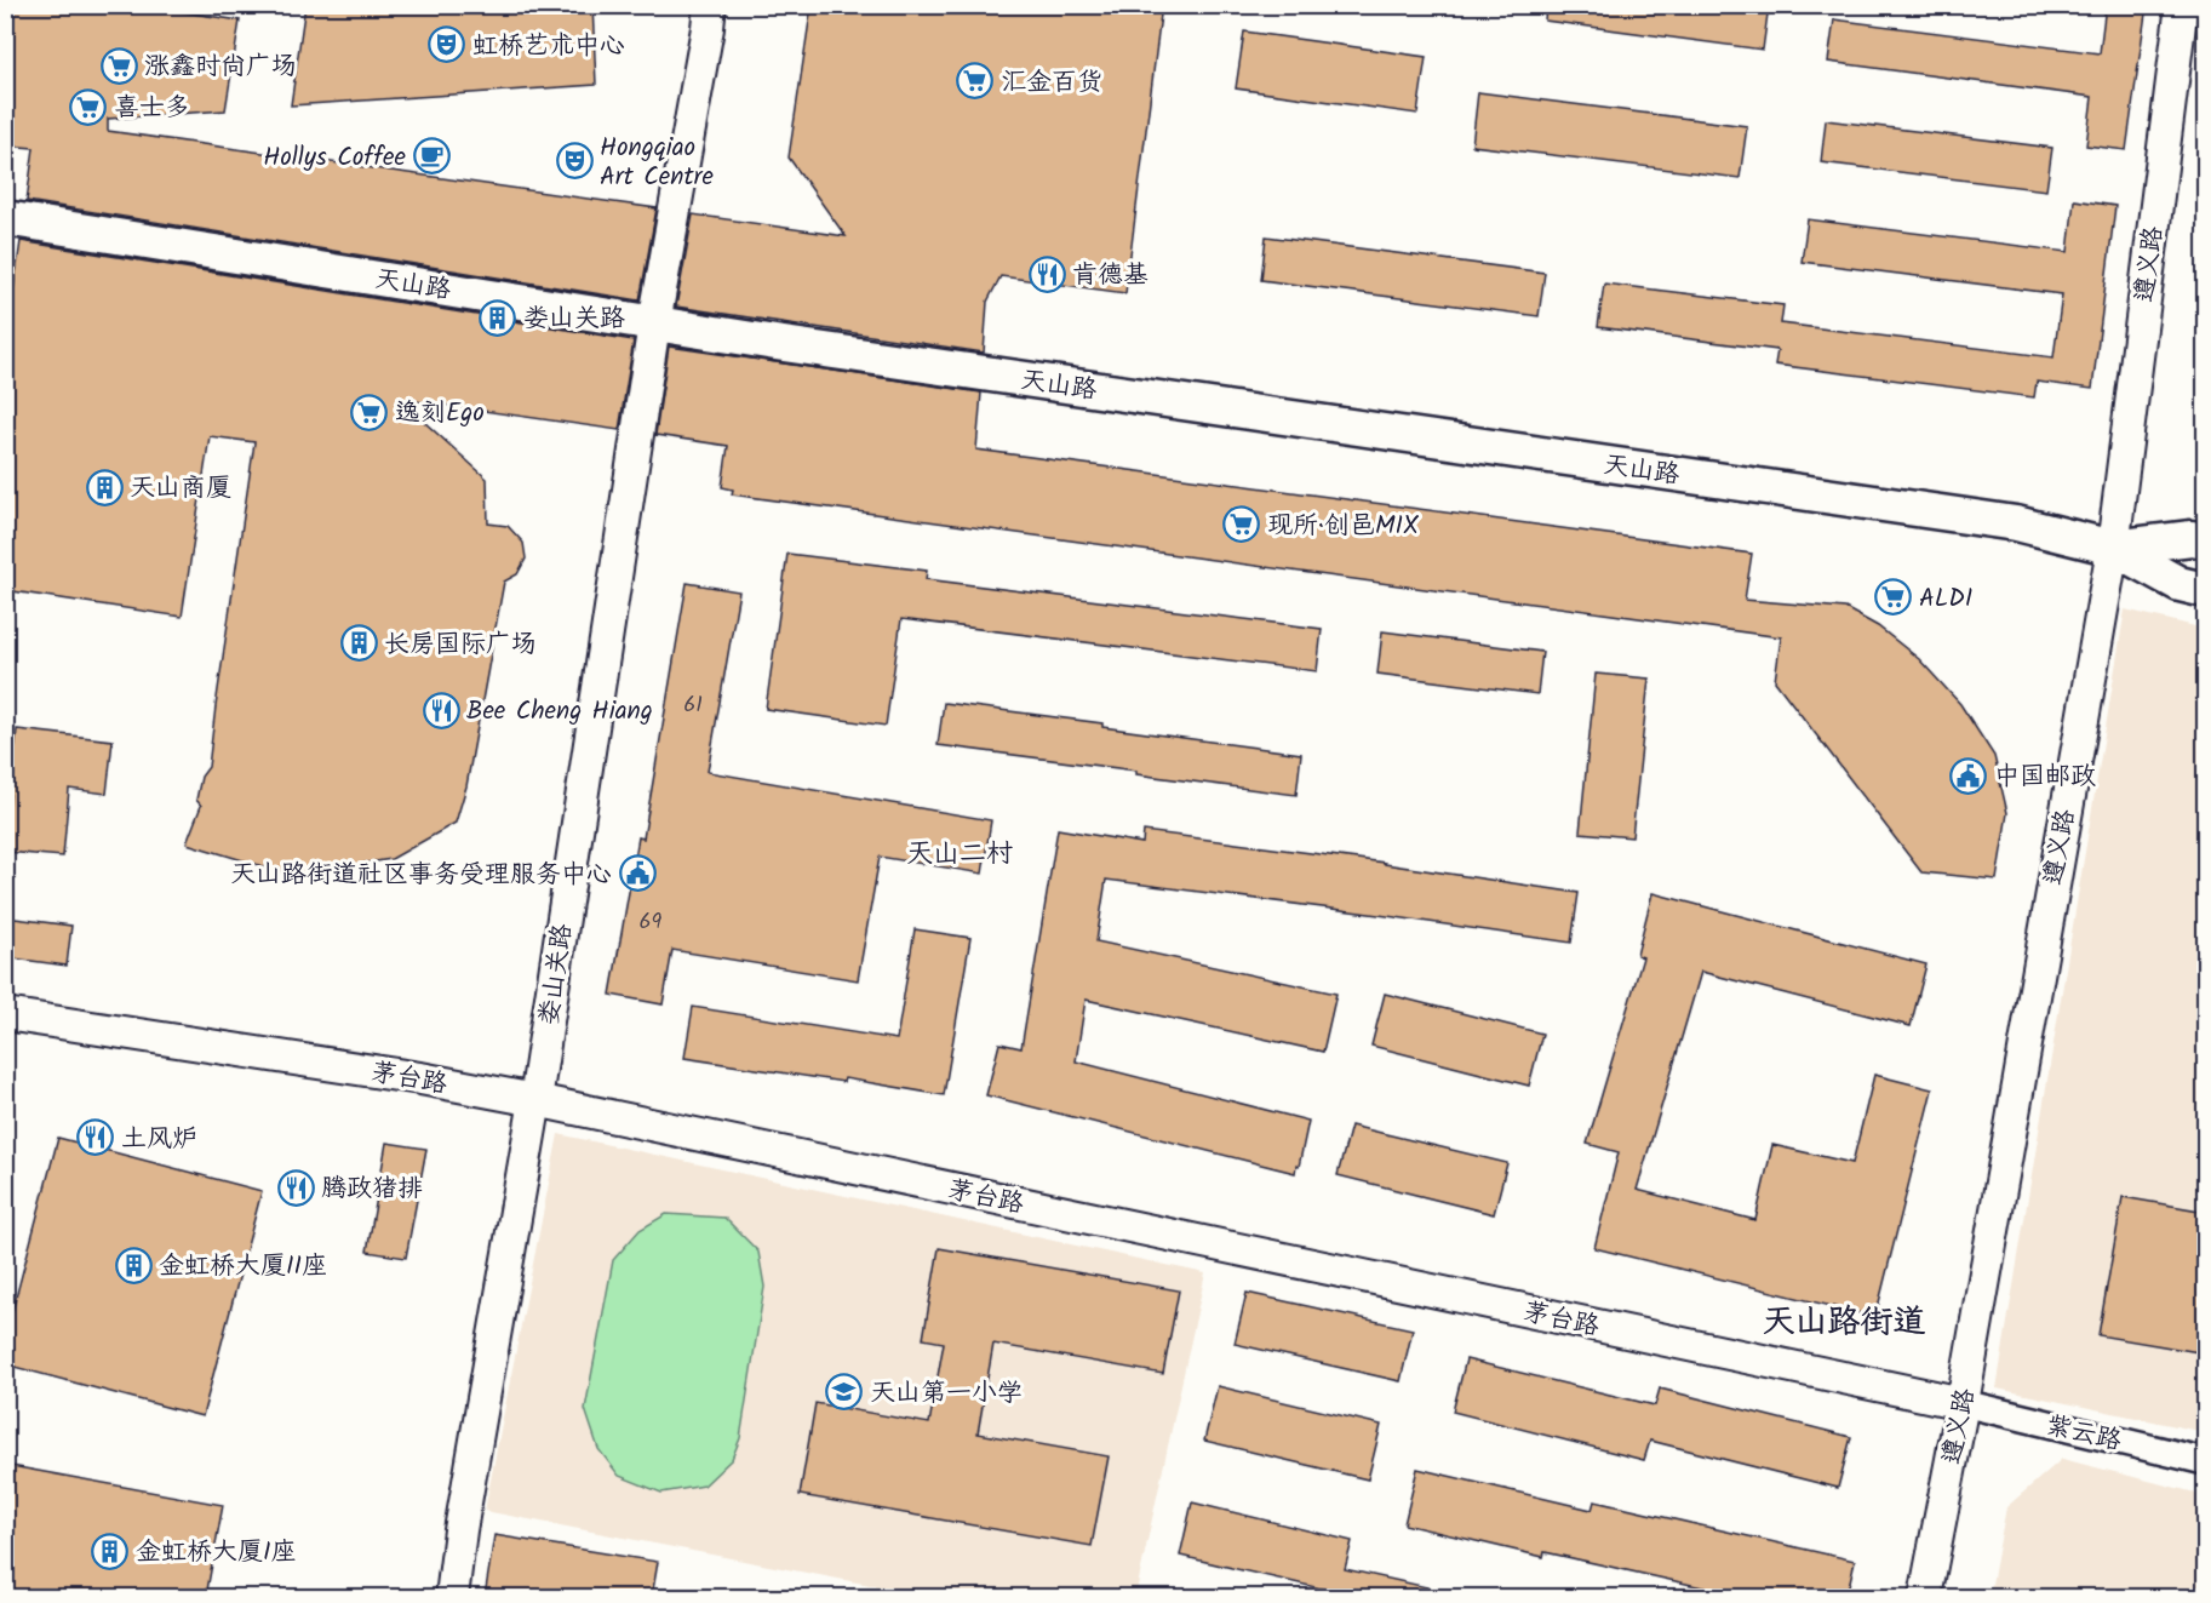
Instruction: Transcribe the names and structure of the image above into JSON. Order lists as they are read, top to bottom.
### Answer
{
  "streets": {
    "main road": ["天山路"],
    "street": [
      "遵义路",
      "娄山关路",
      "茅台路",
      "紫云路"
    ]
  },
  "crossings": [
    ["遵义路", "天山路"],
    ["遵义路", "茅台路"],
    ["遵义路", "紫云路"],
    ["天山路", "娄山关路"],
    ["娄山关路", "茅台路"],
    ["茅台路", "紫云路"]
  ],
  "districts": ["天山二村", "天山路街道"],
  "places": {
    "theatre": ["虹桥艺术中心", "Hongqiao Art Centre"],
    "supermarket": [
      "涨鑫时尚广场",
      "汇金百货",
      "喜士多",
      "逸刻Ego",
      "现所·创邑MIX",
      "ALDI"
    ],
    "cafe": ["Hollys Coffee"],
    "restaurant": [
      "肯德基",
      "Bee Cheng Hiang",
      "土风炉",
      "腾政猪排"
    ],
    "building": [
      "娄山关路",
      "天山商厦",
      "长房国际广场",
      "金虹桥大厦II座",
      "金虹桥大厦I座"
    ],
    "public building": ["中国邮政", "天山路街道社区事务受理服务中心"],
    "school or university": ["天山第一小学"]
  },
  "house_numbers": ["61", "69"]
}
